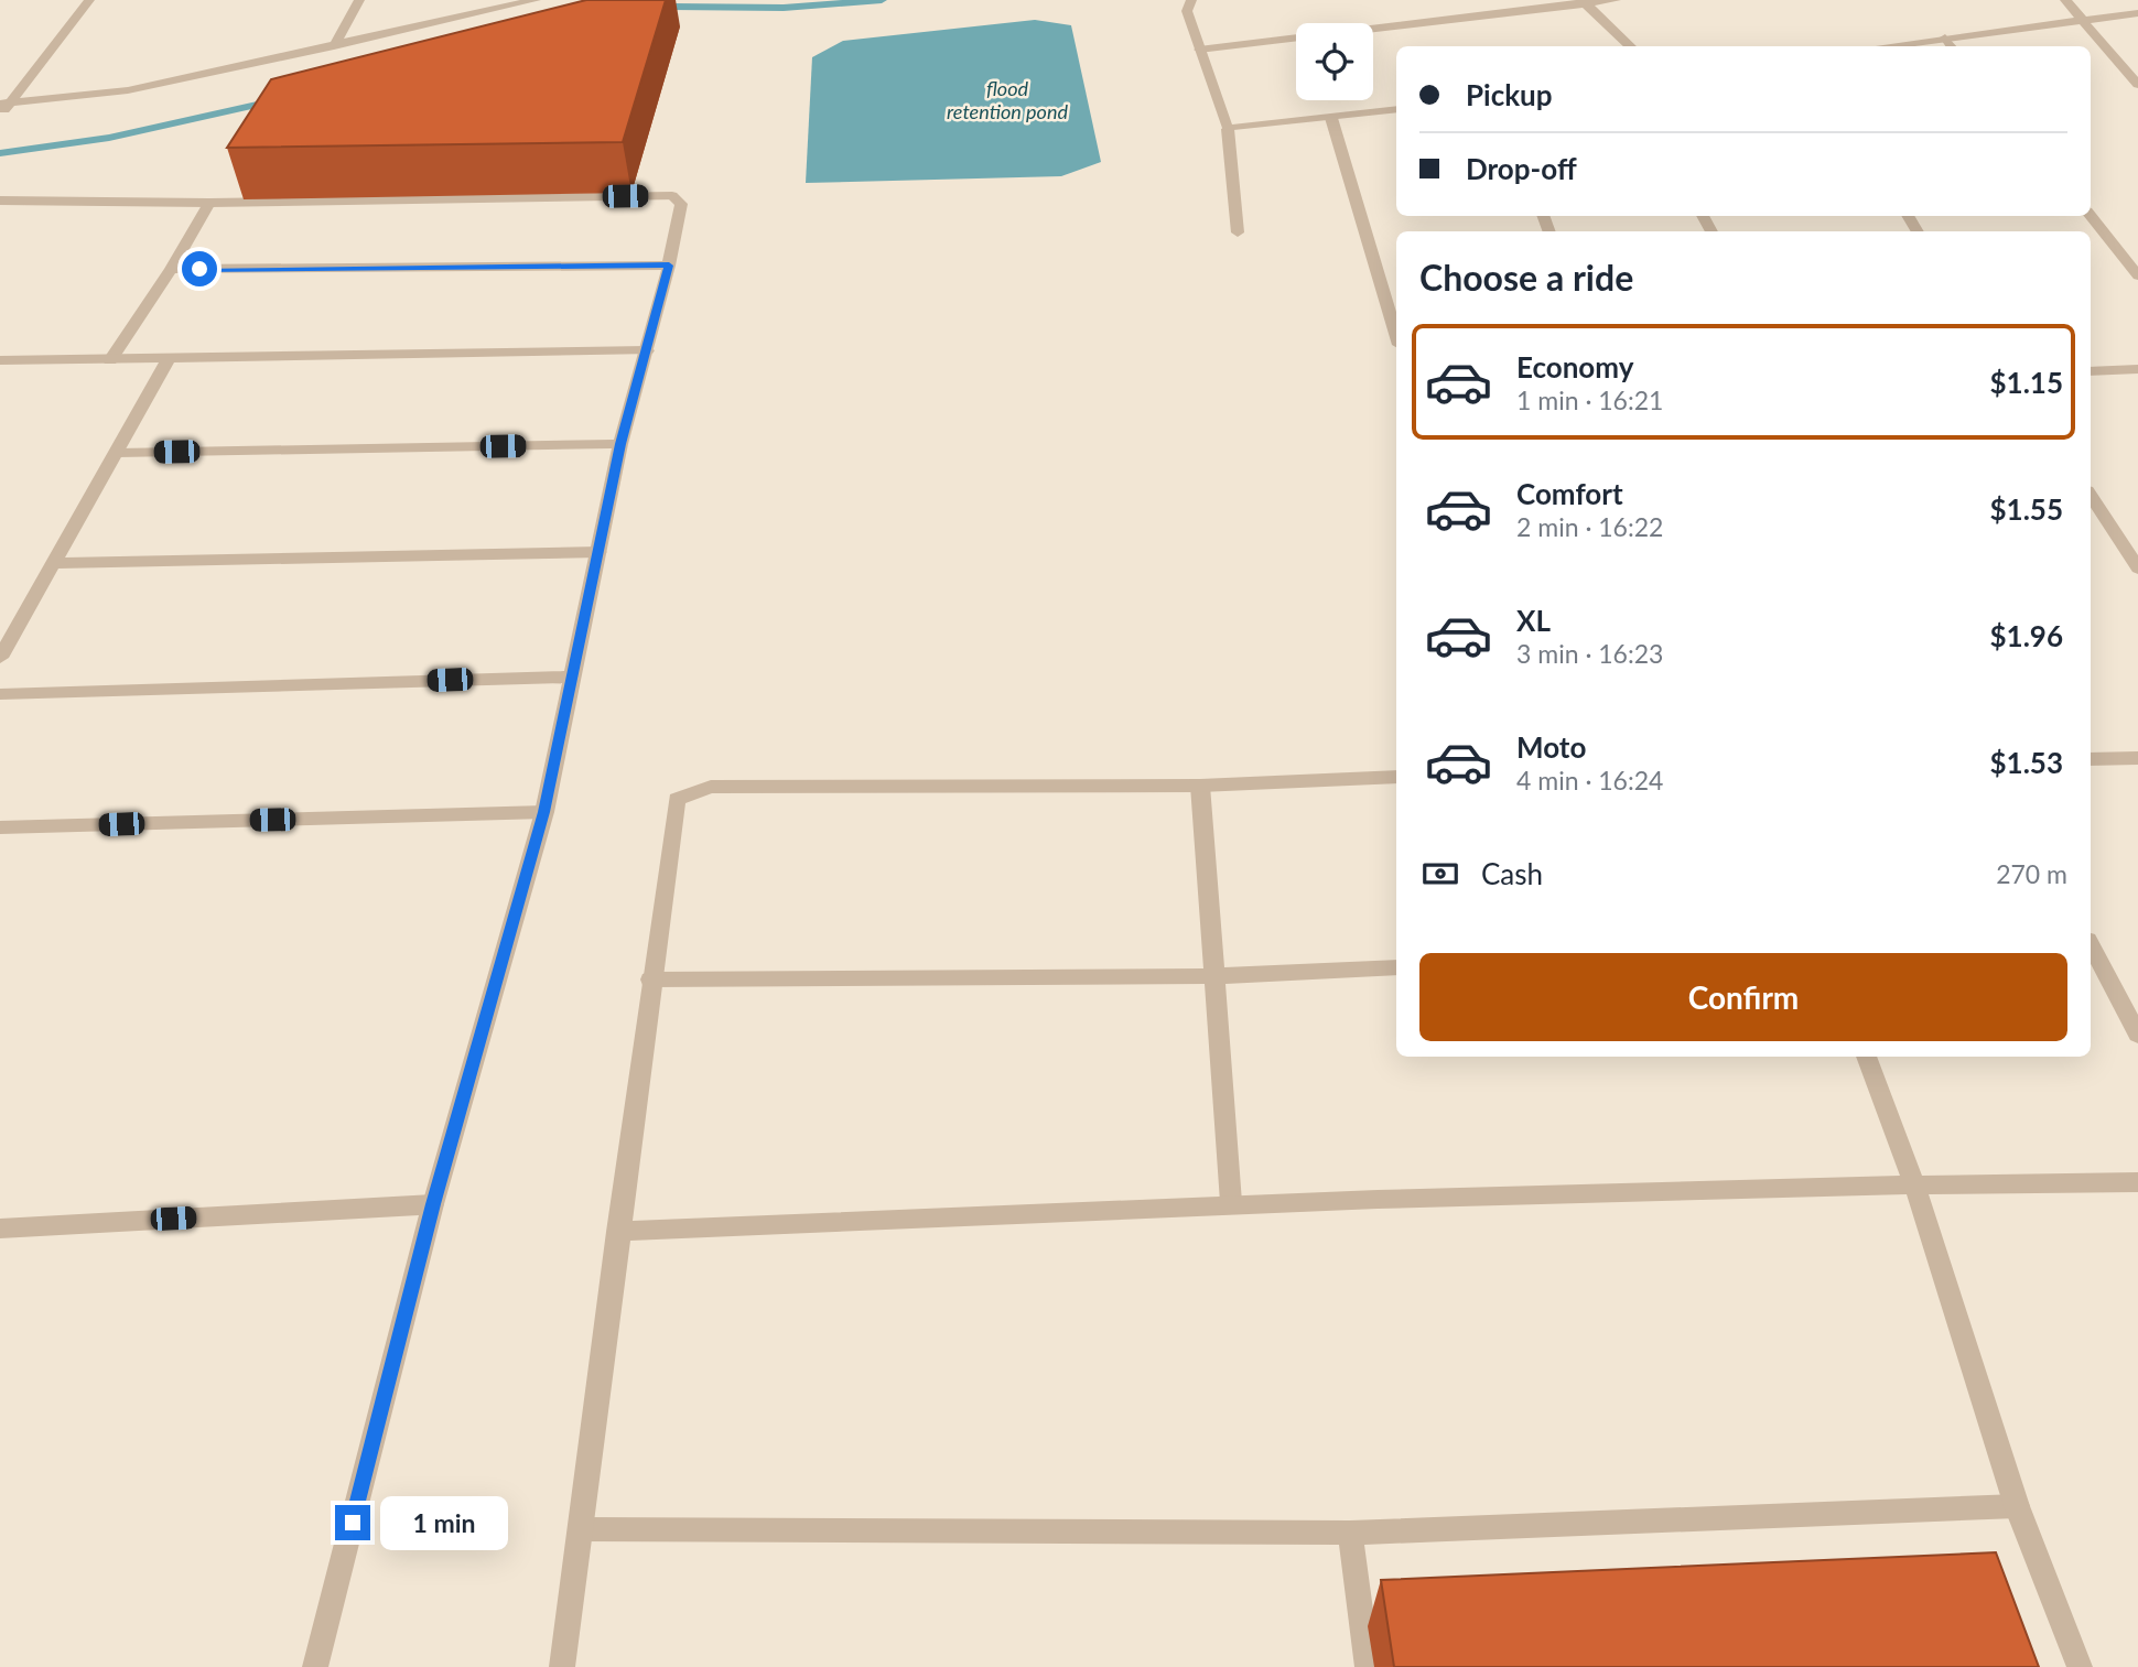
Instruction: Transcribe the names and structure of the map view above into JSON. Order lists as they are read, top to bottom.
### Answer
{
  "water": ["flood retention pond"],
  "page": {
    "banner": ["Pickup", "Drop-off"],
    "heading": "Choose a ride",
    "list": [
      {
        "name": "Economy",
        "note": "1 min · 16:21",
        "value": "$1.15"
      },
      {
        "name": "Comfort",
        "note": "2 min · 16:22",
        "value": "$1.55"
      },
      {
        "name": "XL",
        "note": "3 min · 16:23",
        "value": "$1.96"
      },
      {
        "name": "Moto",
        "note": "4 min · 16:24",
        "value": "$1.53"
      }
    ],
    "pay": ["Cash", "270 m"],
    "buttons": "Confirm",
    "bubble": "1 min"
  }
}
